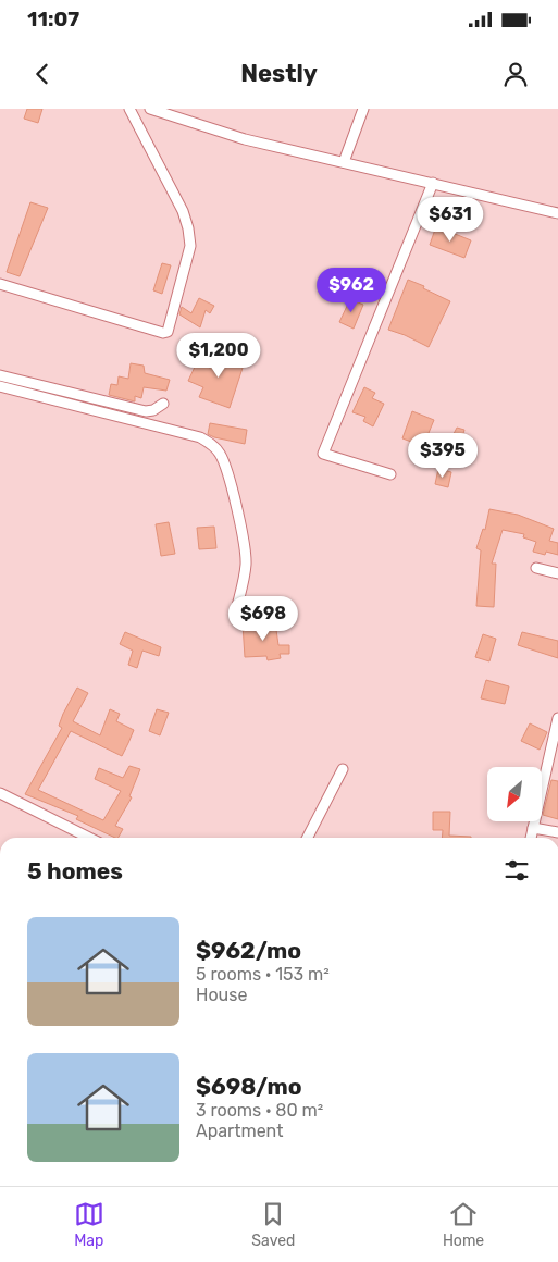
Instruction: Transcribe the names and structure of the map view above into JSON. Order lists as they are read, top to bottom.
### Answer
{
  "north": "bottom left",
  "page": {
    "status": "11:07",
    "header": "Nestly",
    "price": [
      "$631",
      "$962",
      "$1,200",
      "$395",
      "$698"
    ],
    "heading": "5 homes",
    "list": [
      {
        "name": "$962/mo",
        "note": "5 rooms · 153 m² · House"
      },
      {
        "name": "$698/mo",
        "note": "3 rooms · 80 m² · Apartment"
      }
    ],
    "tabs": ["Map", "Saved", "Home"]
  }
}
